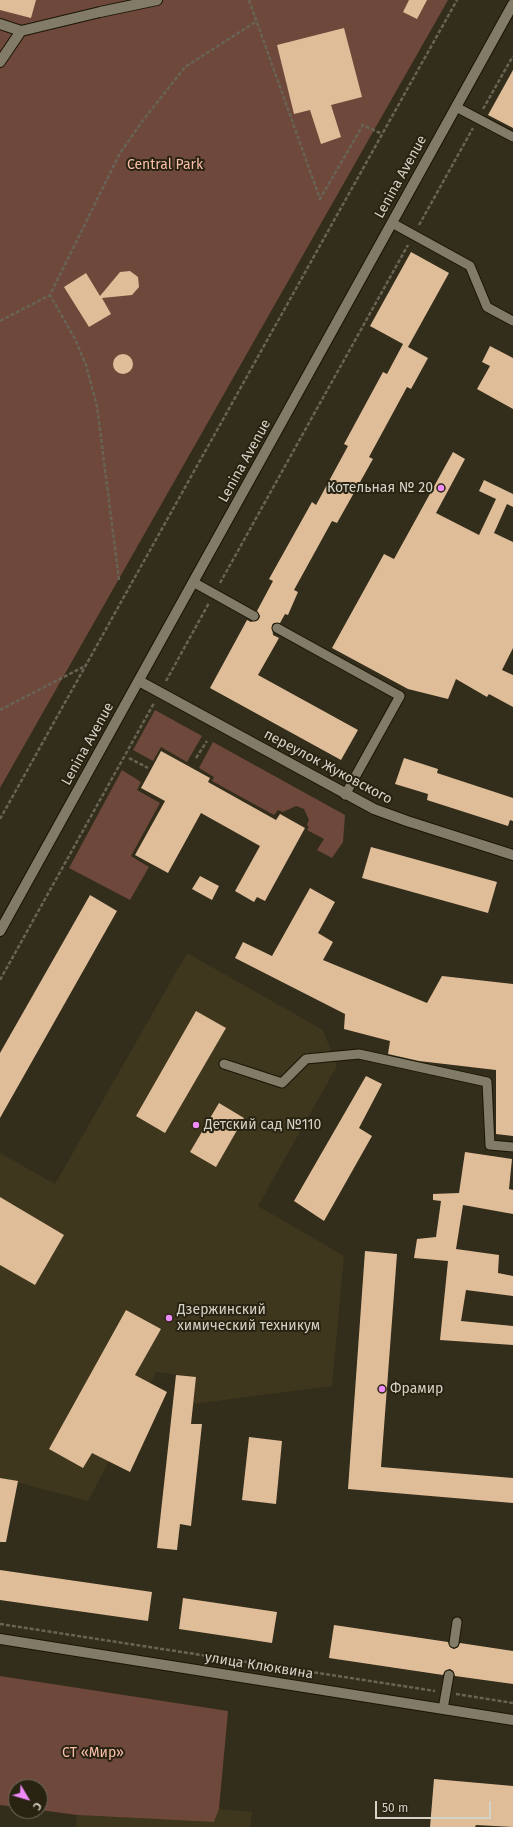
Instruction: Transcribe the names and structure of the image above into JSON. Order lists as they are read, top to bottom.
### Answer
{
  "streets": {
    "street": ["Lenina Avenue", "переулок Жуковского", "улица Клюквина"]
  },
  "crossings": [
    ["Lenina Avenue", "переулок Жуковского"]
  ],
  "parks": ["Central Park", "СТ «Мир»"],
  "places": [
    "Котельная № 20",
    "Детский сад №110",
    "Дзержинский химический техникум",
    "Фрамир"
  ],
  "scale_bar": "50 m",
  "north": "bottom right"
}
